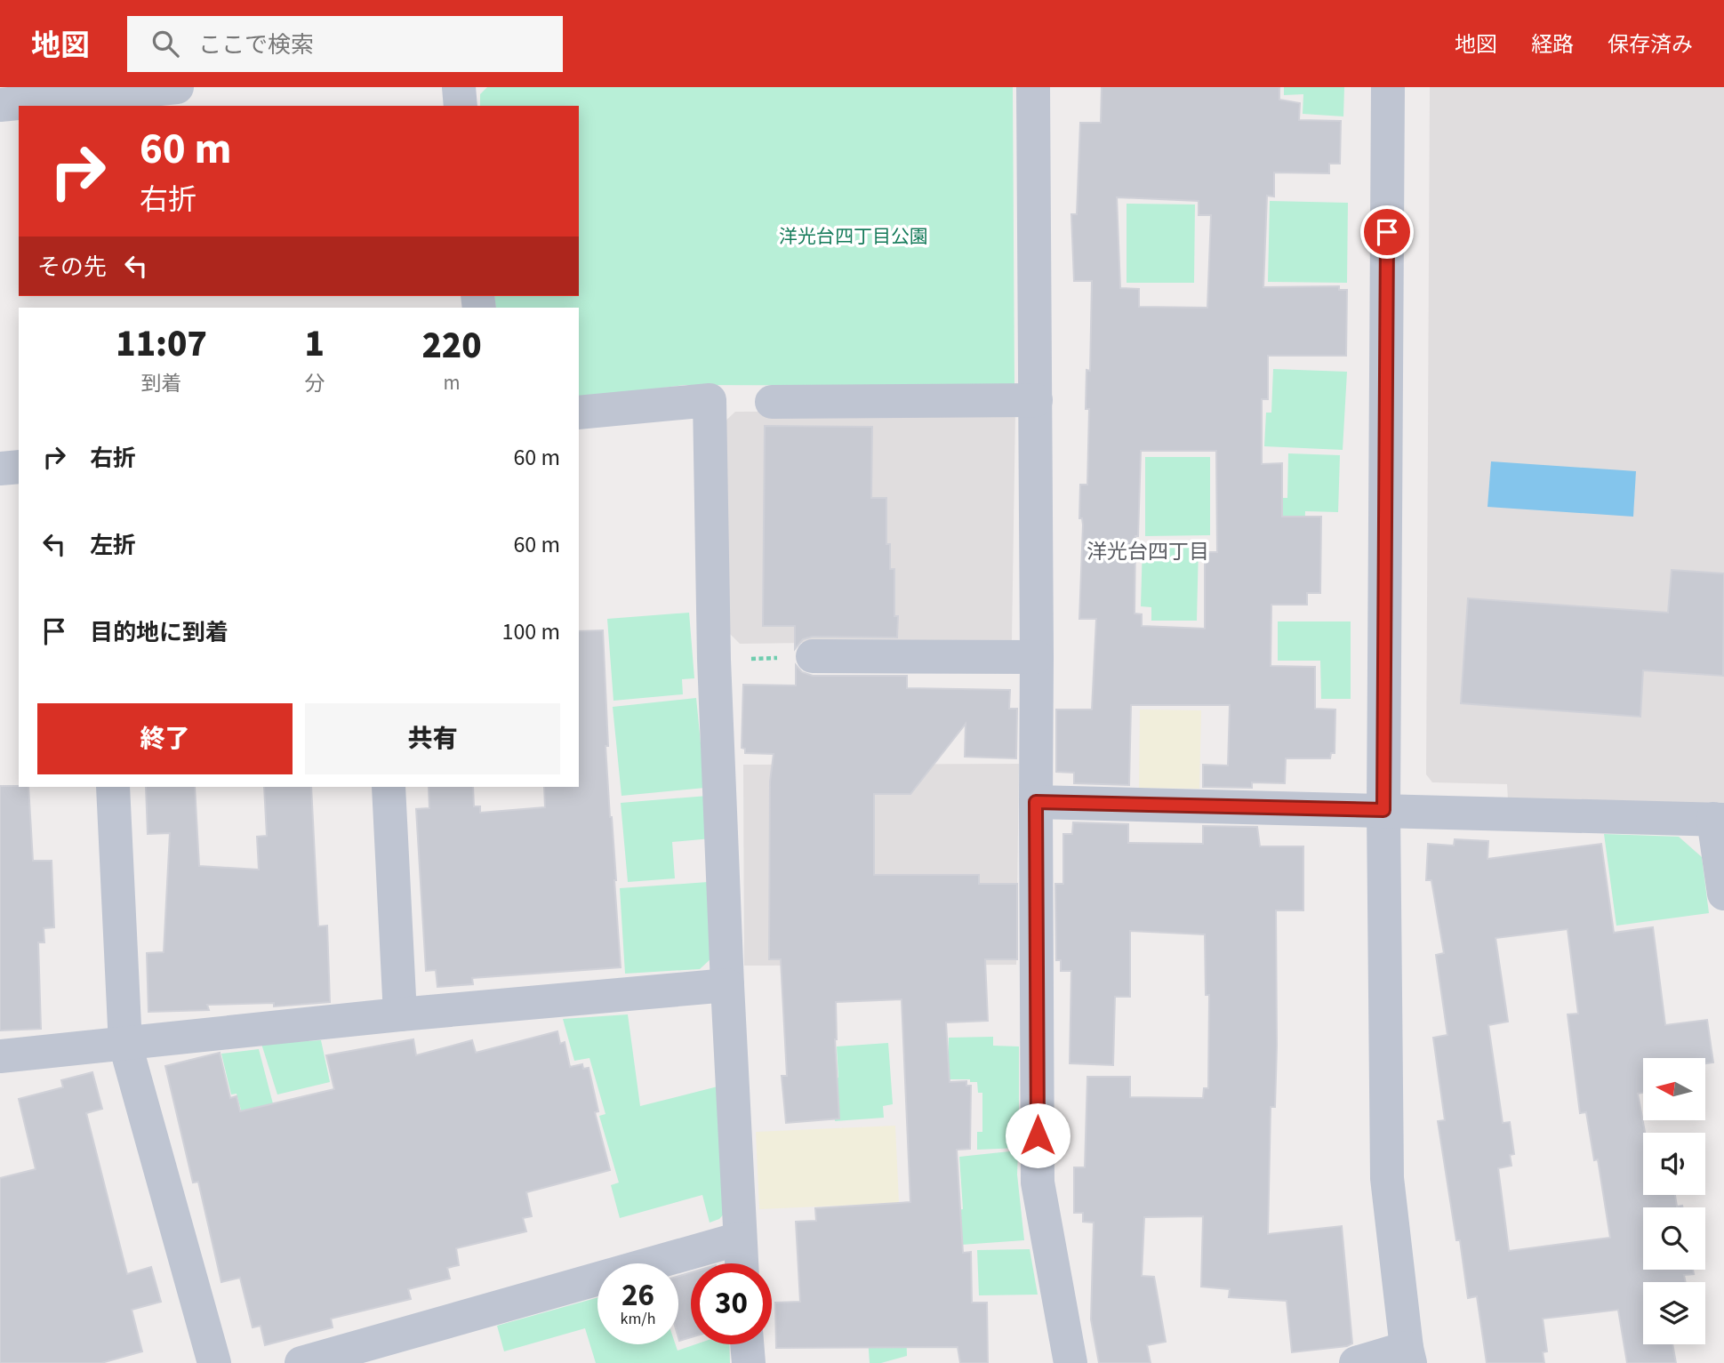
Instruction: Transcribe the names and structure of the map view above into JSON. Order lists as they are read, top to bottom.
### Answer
{
  "districts": ["洋光台四丁目"],
  "parks": ["洋光台四丁目公園"],
  "north": "left",
  "page": {
    "header": "地図",
    "search": "ここで検索",
    "nav": ["地図", "経路", "保存済み"],
    "turn": ["60 m", "右折"],
    "then": "その先",
    "eta": [
      "11:07",
      "到着",
      "1",
      "分",
      "220",
      "m"
    ],
    "list": [
      {
        "name": "右折",
        "value": "60 m"
      },
      {
        "name": "左折",
        "value": "60 m"
      },
      {
        "name": "目的地に到着",
        "value": "100 m"
      }
    ],
    "buttons": ["終了", "共有"],
    "speed": "26 km/h",
    "limit": "30"
  }
}
